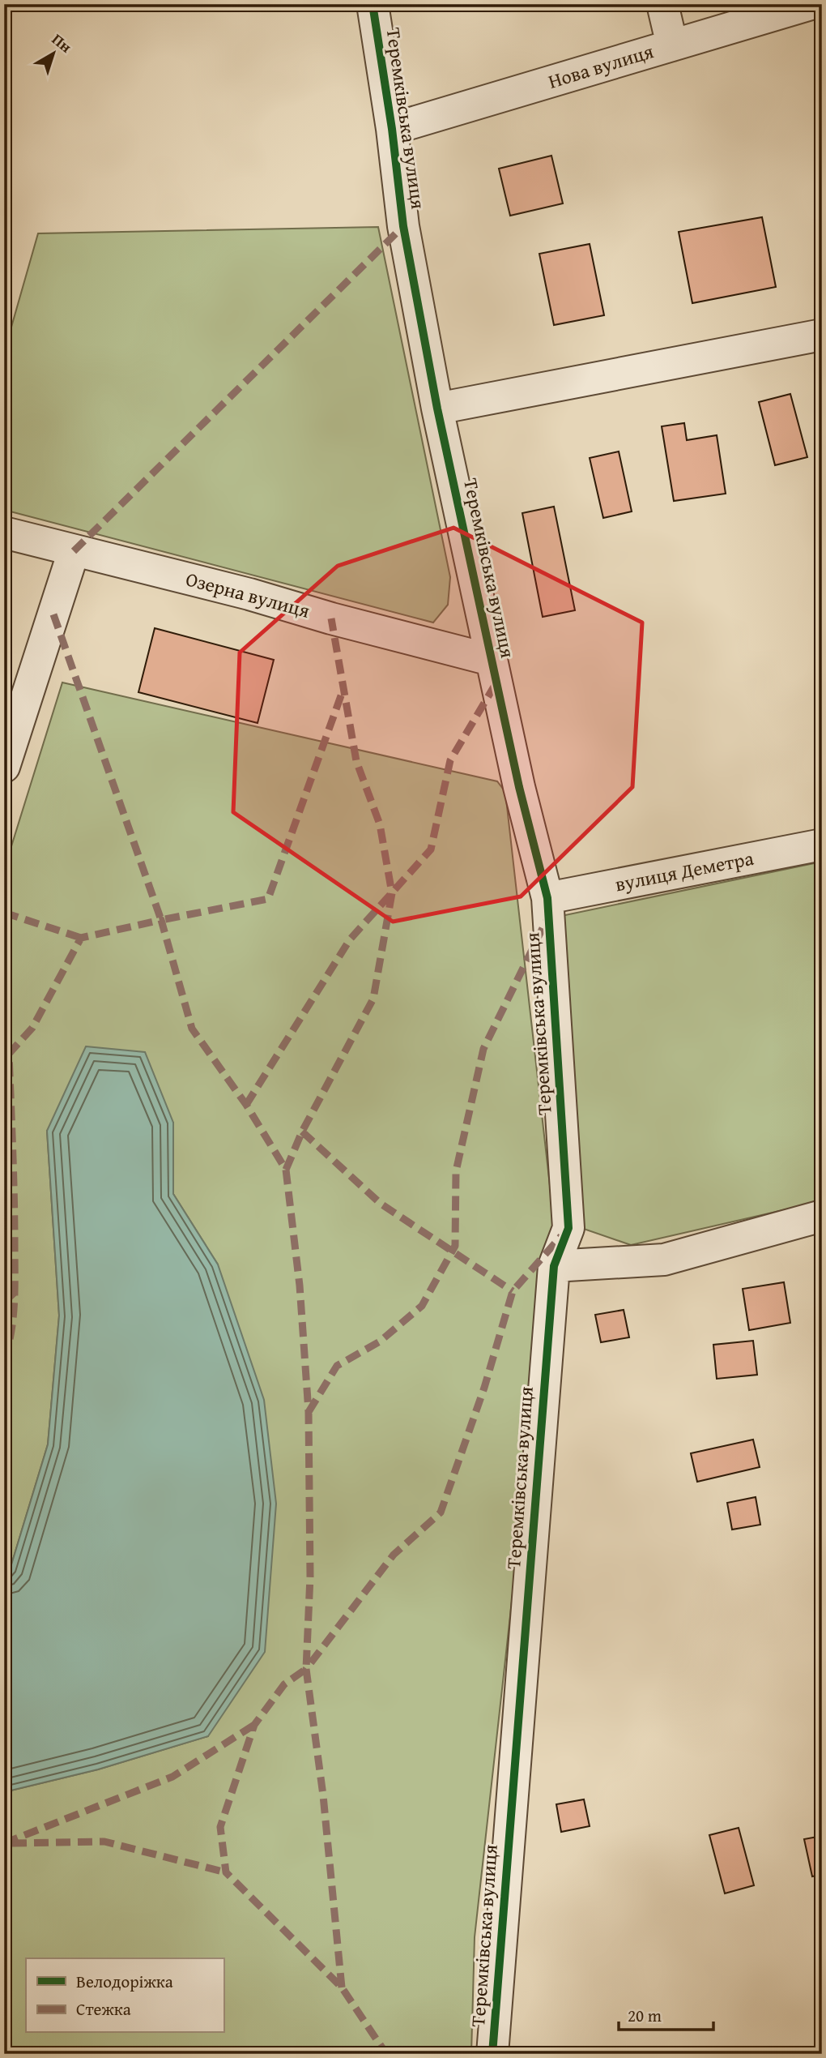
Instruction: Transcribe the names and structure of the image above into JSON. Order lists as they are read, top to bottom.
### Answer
{
  "streets": {
    "street": [
      "Нова вулиця",
      "Теремківська вулиця",
      "Озерна вулиця",
      "вулиця Деметра"
    ]
  },
  "crossings": [
    ["Нова вулиця", "Теремківська вулиця"],
    ["Теремківська вулиця", "Озерна вулиця"],
    ["Теремківська вулиця", "вулиця Деметра"]
  ],
  "legend": ["Велодоріжка", "Стежка"],
  "scale_bar": "20 m",
  "north": "top right"
}
